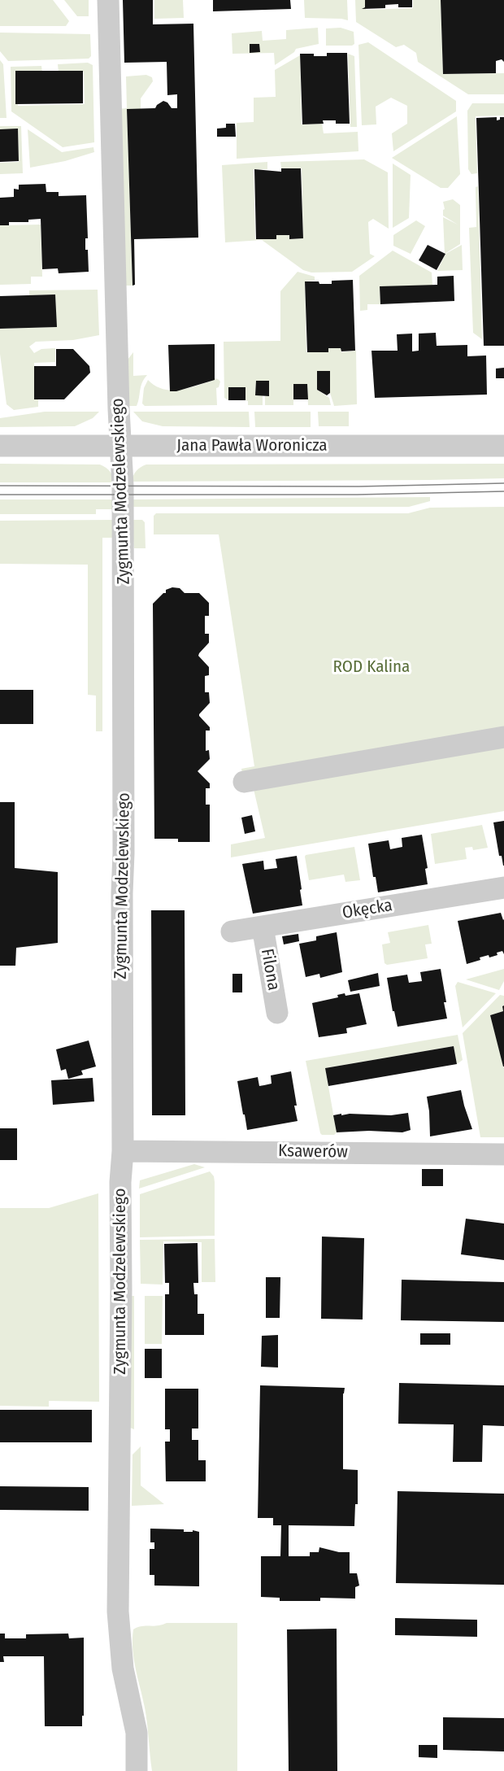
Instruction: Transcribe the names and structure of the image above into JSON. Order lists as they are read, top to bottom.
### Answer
{
  "streets": {
    "street": [
      "Jana Pawła Woronicza",
      "Zygmunta Modzelewskiego",
      "Okęcka",
      "Filona",
      "Ksawerów"
    ]
  },
  "crossings": [
    ["Jana Pawła Woronicza", "Zygmunta Modzelewskiego"],
    ["Zygmunta Modzelewskiego", "Ksawerów"],
    ["Okęcka", "Filona"]
  ],
  "parks": ["ROD Kalina"]
}
